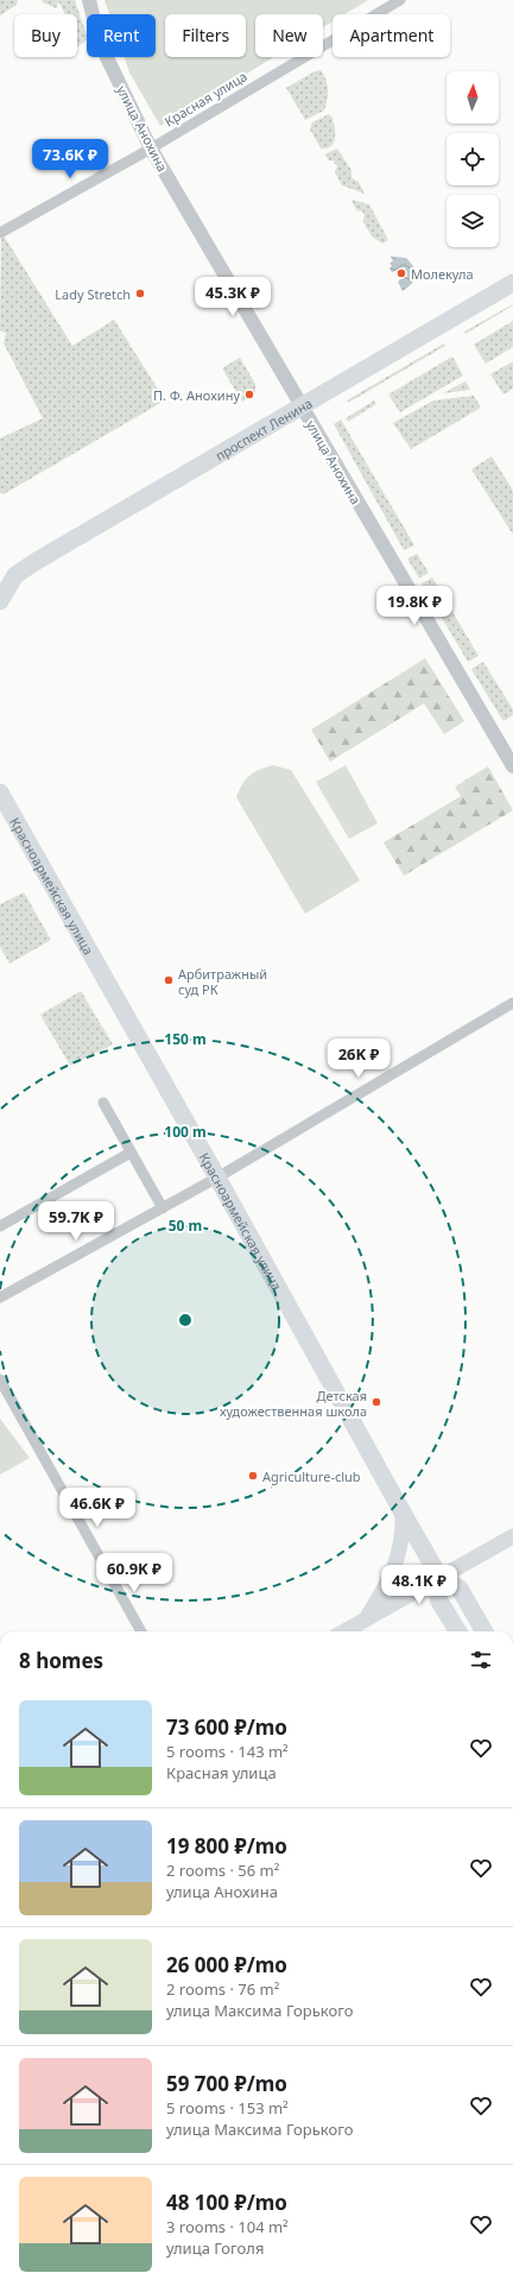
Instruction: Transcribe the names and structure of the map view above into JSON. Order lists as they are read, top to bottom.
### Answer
{
  "streets": {
    "main road": ["проспект Ленина", "Красноармейская улица"],
    "street": ["Красная улица", "улица Анохина"]
  },
  "crossings": [
    ["Красная улица", "улица Анохина"],
    ["улица Анохина", "проспект Ленина"]
  ],
  "places": [
    "Молекула",
    "Lady Stretch",
    "П. Ф. Анохину",
    "Арбитражный суд РК",
    "Детская художественная школа",
    "Agriculture-club"
  ],
  "north": "top",
  "page": {
    "chip": [
      "Buy",
      "Rent",
      "Filters",
      "New",
      "Apartment"
    ],
    "price": [
      "73.6K ₽",
      "45.3K ₽",
      "19.8K ₽",
      "26K ₽",
      "59.7K ₽",
      "46.6K ₽",
      "60.9K ₽",
      "48.1K ₽"
    ],
    "heading": "8 homes",
    "list": [
      {
        "name": "73 600 ₽/mo",
        "note": "5 rooms · 143 m² · Красная улица"
      },
      {
        "name": "19 800 ₽/mo",
        "note": "2 rooms · 56 m² · улица Анохина"
      },
      {
        "name": "26 000 ₽/mo",
        "note": "2 rooms · 76 m² · улица Максима Горького"
      },
      {
        "name": "59 700 ₽/mo",
        "note": "5 rooms · 153 m² · улица Максима Горького"
      },
      {
        "name": "48 100 ₽/mo",
        "note": "3 rooms · 104 m² · улица Гоголя"
      }
    ]
  },
  "rings": ["150 m", "100 m", "50 m"]
}
